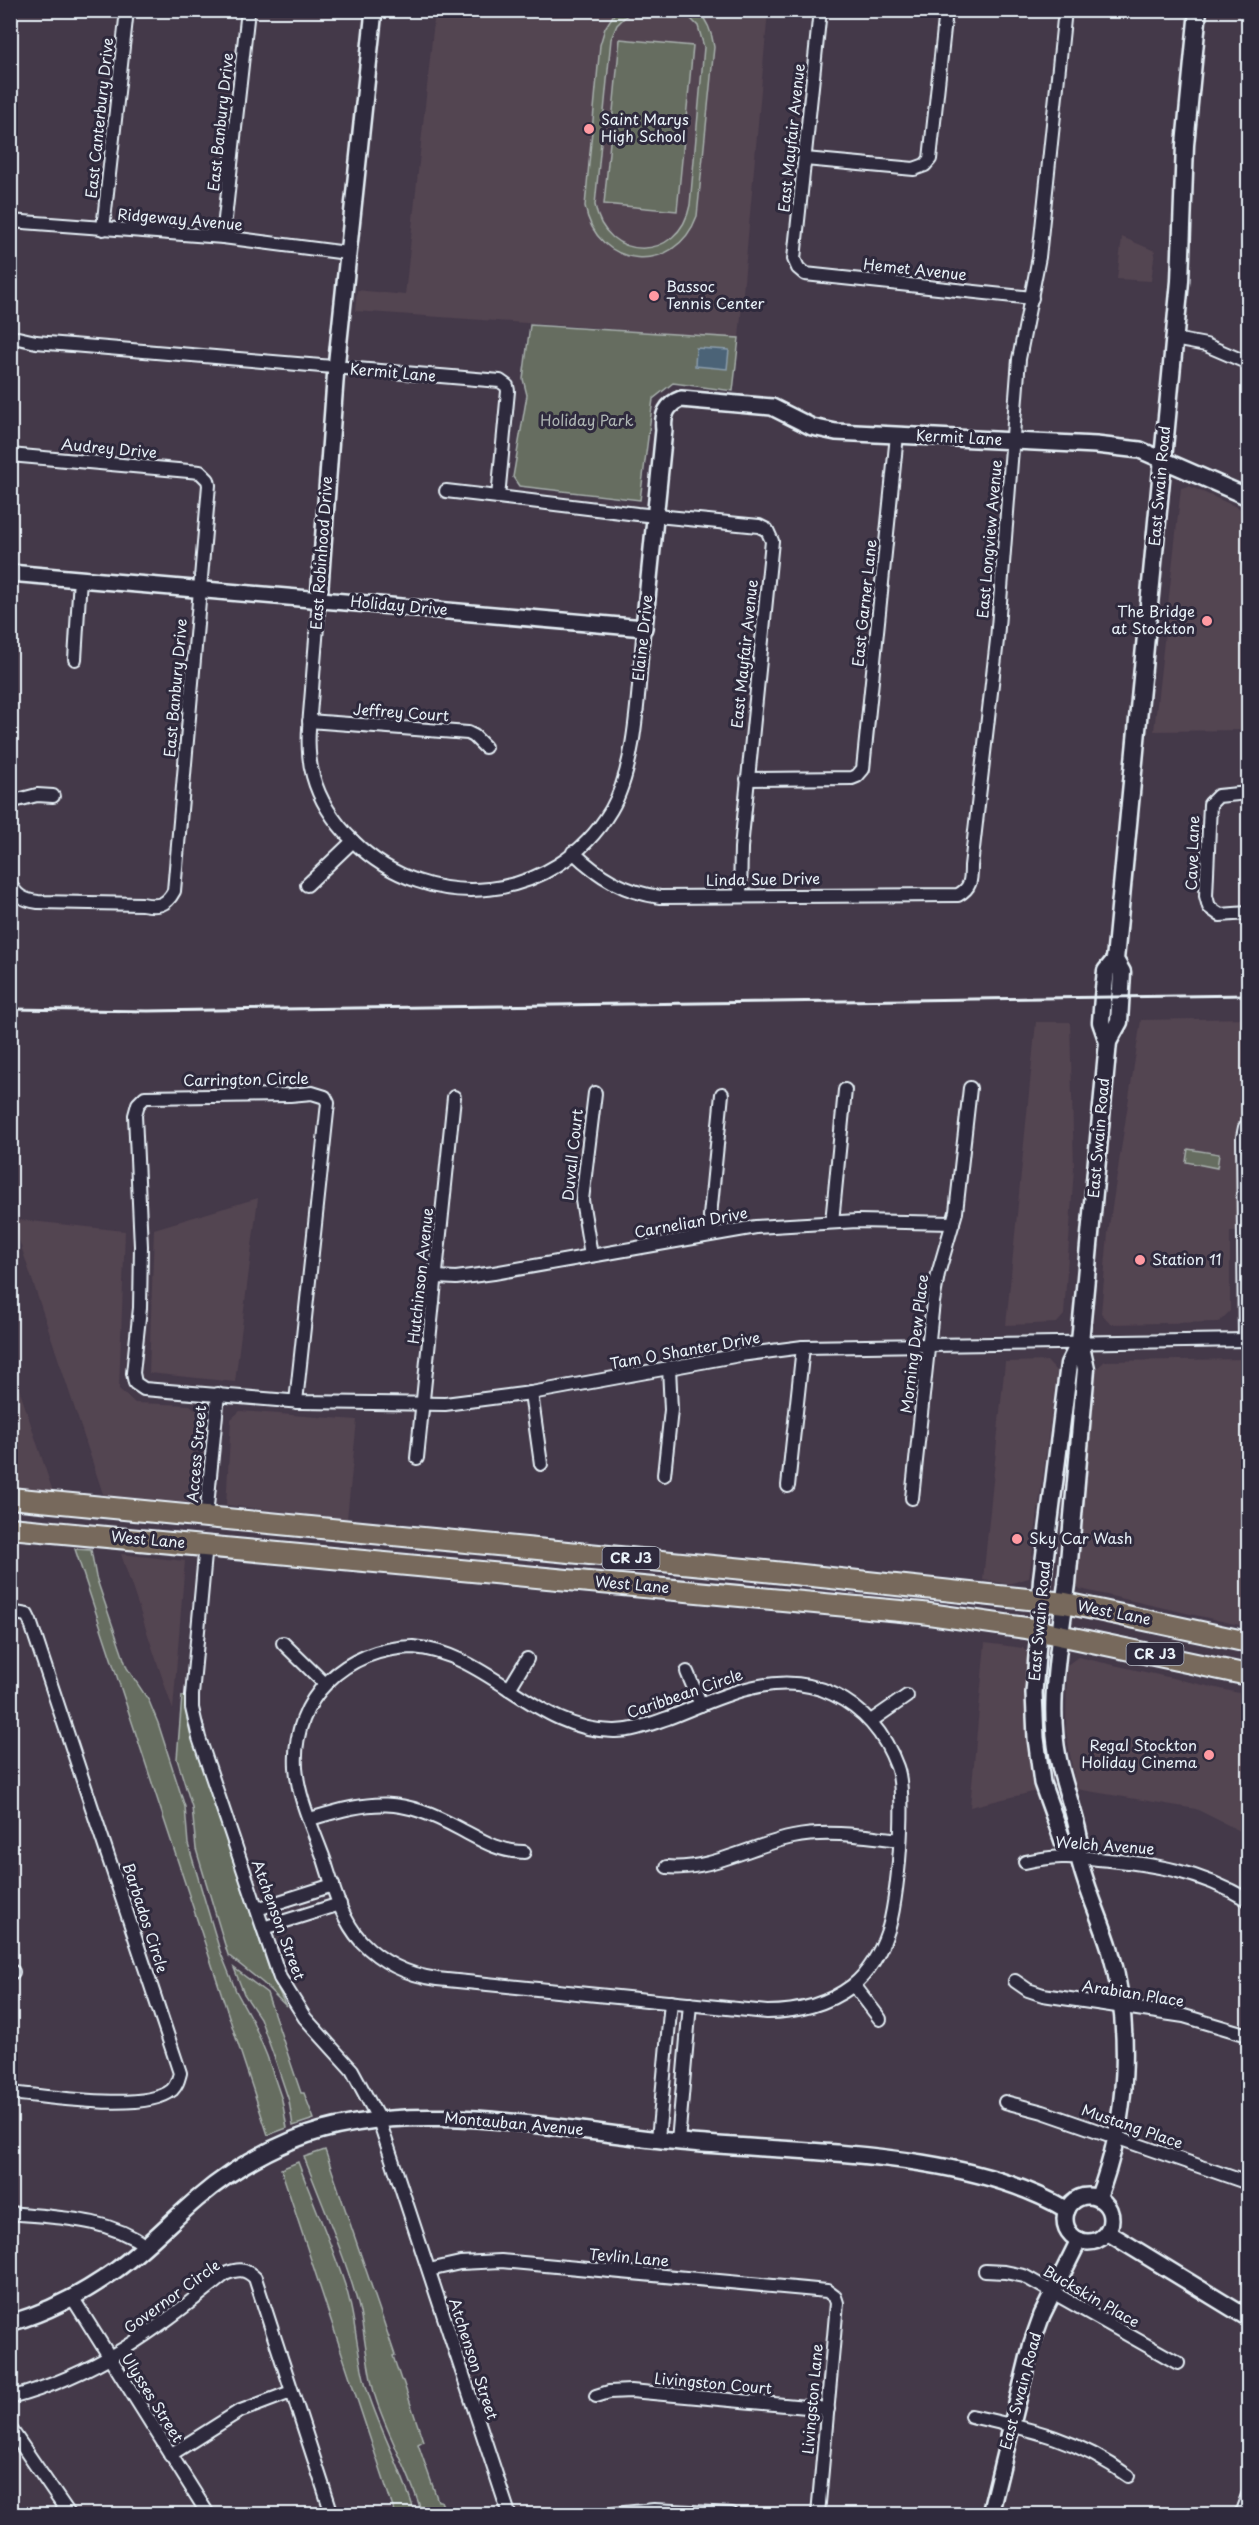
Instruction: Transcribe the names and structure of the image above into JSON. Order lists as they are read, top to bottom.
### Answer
{
  "streets": {
    "main road": ["East Swain Road", "West Lane", "CR J3"],
    "street": [
      "East Canterbury Drive",
      "East Banbury Drive",
      "East Mayfair Avenue",
      "Ridgeway Avenue",
      "Hemet Avenue",
      "Kermit Lane",
      "Audrey Drive",
      "East Longview Avenue",
      "East Robinhood Drive",
      "East Garner Lane",
      "Holiday Drive",
      "Elaine Drive",
      "Jeffrey Court",
      "Cave Lane",
      "Linda Sue Drive",
      "Carrington Circle",
      "Duvall Court",
      "Carnelian Drive",
      "Hutchinson Avenue",
      "Morning Dew Place",
      "Tam O Shanter Drive",
      "Access Street",
      "Caribbean Circle",
      "Welch Avenue",
      "Barbados Circle",
      "Atchenson Street",
      "Arabian Place",
      "Montauban Avenue",
      "Mustang Place",
      "Tevlin Lane",
      "Governor Circle",
      "Buckskin Place",
      "Livingston Court",
      "Ulysses Street",
      "Livingston Lane"
    ]
  },
  "crossings": [
    ["East Canterbury Drive", "Ridgeway Avenue"],
    ["East Banbury Drive", "Ridgeway Avenue"],
    ["East Banbury Drive", "Audrey Drive"],
    ["East Banbury Drive", "Holiday Drive"],
    ["East Mayfair Avenue", "Hemet Avenue"],
    ["East Mayfair Avenue", "East Garner Lane"],
    ["East Mayfair Avenue", "Elaine Drive"],
    ["East Mayfair Avenue", "Linda Sue Drive"],
    ["Ridgeway Avenue", "East Robinhood Drive"],
    ["Hemet Avenue", "East Longview Avenue"],
    ["Kermit Lane", "East Swain Road"],
    ["Kermit Lane", "East Longview Avenue"],
    ["Kermit Lane", "East Robinhood Drive"],
    ["Kermit Lane", "East Garner Lane"],
    ["Kermit Lane", "Elaine Drive"],
    ["East Swain Road", "Tam O Shanter Drive"],
    ["East Swain Road", "West Lane"],
    ["East Swain Road", "Welch Avenue"],
    ["East Swain Road", "Arabian Place"],
    ["East Swain Road", "Montauban Avenue"],
    ["East Swain Road", "Mustang Place"],
    ["East Swain Road", "Buckskin Place"],
    ["East Longview Avenue", "Linda Sue Drive"],
    ["East Robinhood Drive", "Holiday Drive"],
    ["East Robinhood Drive", "Elaine Drive"],
    ["East Robinhood Drive", "Jeffrey Court"],
    ["East Robinhood Drive", "Linda Sue Drive"],
    ["Holiday Drive", "Elaine Drive"],
    ["Elaine Drive", "Linda Sue Drive"],
    ["Carrington Circle", "Tam O Shanter Drive"],
    ["Duvall Court", "Carnelian Drive"],
    ["Carnelian Drive", "Hutchinson Avenue"],
    ["Carnelian Drive", "Morning Dew Place"],
    ["Hutchinson Avenue", "Tam O Shanter Drive"],
    ["Morning Dew Place", "Tam O Shanter Drive"],
    ["Tam O Shanter Drive", "Access Street"],
    ["Access Street", "West Lane"],
    ["West Lane", "Atchenson Street"],
    ["Atchenson Street", "Montauban Avenue"],
    ["Atchenson Street", "Tevlin Lane"],
    ["Montauban Avenue", "Ulysses Street"],
    ["Tevlin Lane", "Livingston Lane"],
    ["Governor Circle", "Ulysses Street"],
    ["Livingston Court", "Livingston Lane"]
  ],
  "parks": ["Holiday Park"],
  "places": [
    "Saint Marys High School",
    "Bassoc Tennis Center",
    "The Bridge at Stockton",
    "Station 11",
    "Sky Car Wash",
    "Regal Stockton Holiday Cinema"
  ]
}
